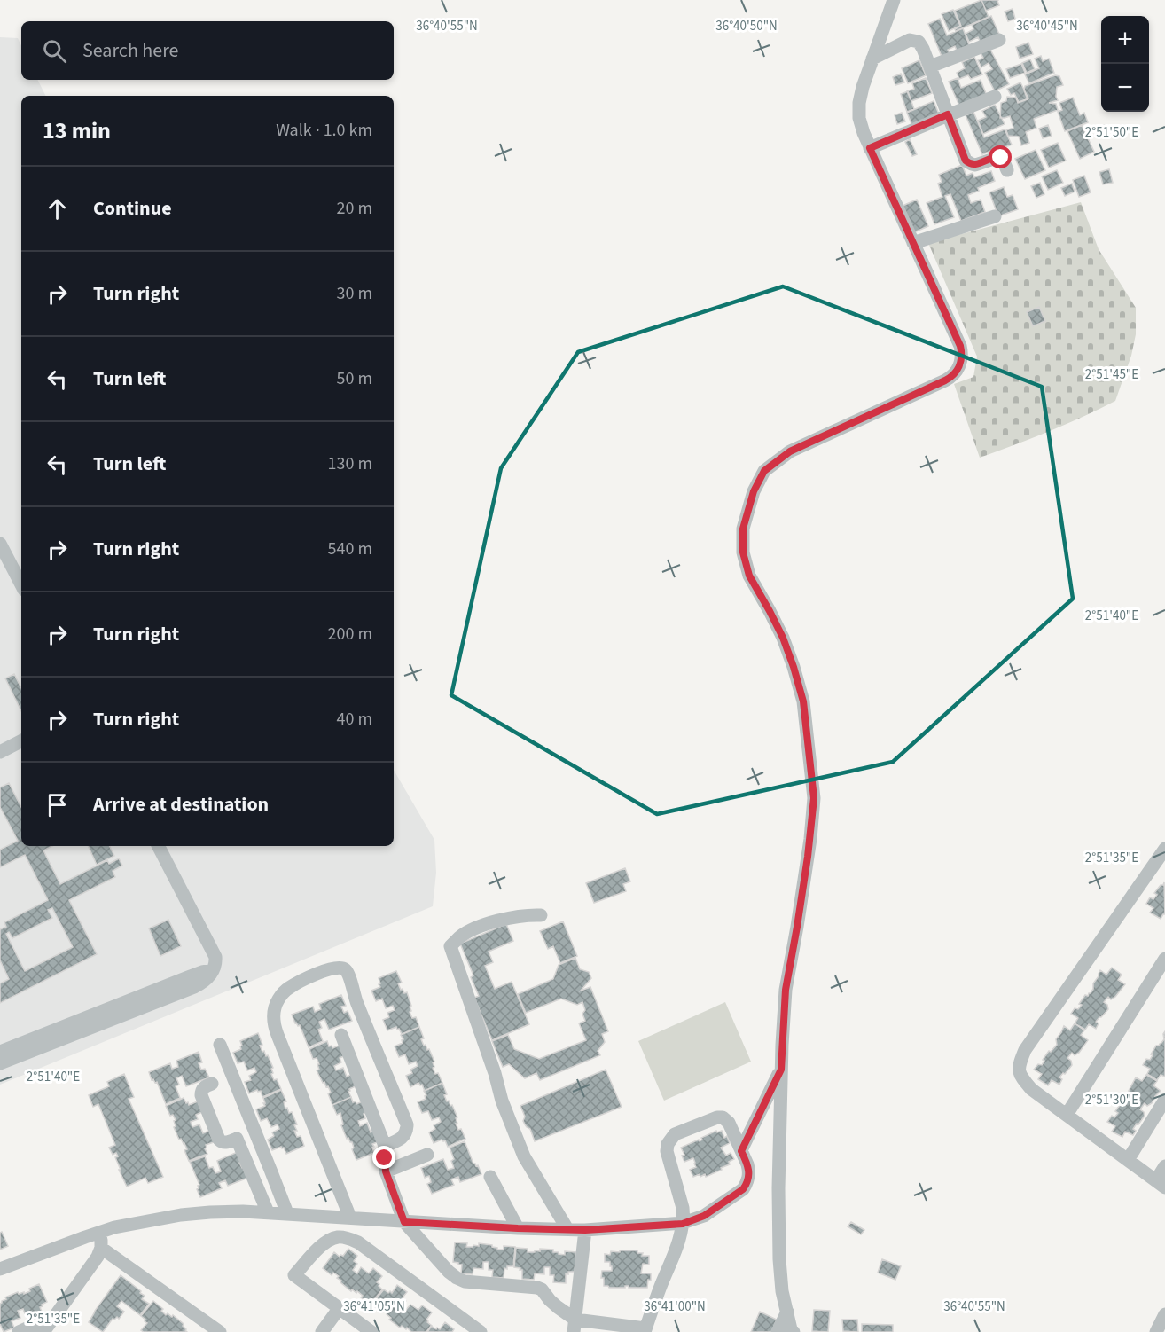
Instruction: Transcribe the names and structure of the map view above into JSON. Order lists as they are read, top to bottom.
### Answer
{
  "page": {
    "map_buttons": ["+", "−"],
    "search": "Search here",
    "heading": ["13 min", "Walk · 1.0 km"],
    "list": [
      ["Continue", "20 m"],
      ["Turn right", "30 m"],
      ["Turn left", "50 m"],
      ["Turn left", "130 m"],
      ["Turn right", "540 m"],
      ["Turn right", "200 m"],
      ["Turn right", "40 m"],
      "Arrive at destination"
    ]
  },
  "coordinates": [
    "36°40'50\"N",
    "36°40'45\"N",
    "36°40'55\"N",
    "2°51'50\"E",
    "2°51'45\"E",
    "2°51'40\"E",
    "2°51'35\"E",
    "2°51'30\"E",
    "36°41'05\"N",
    "36°41'00\"N"
  ]
}
